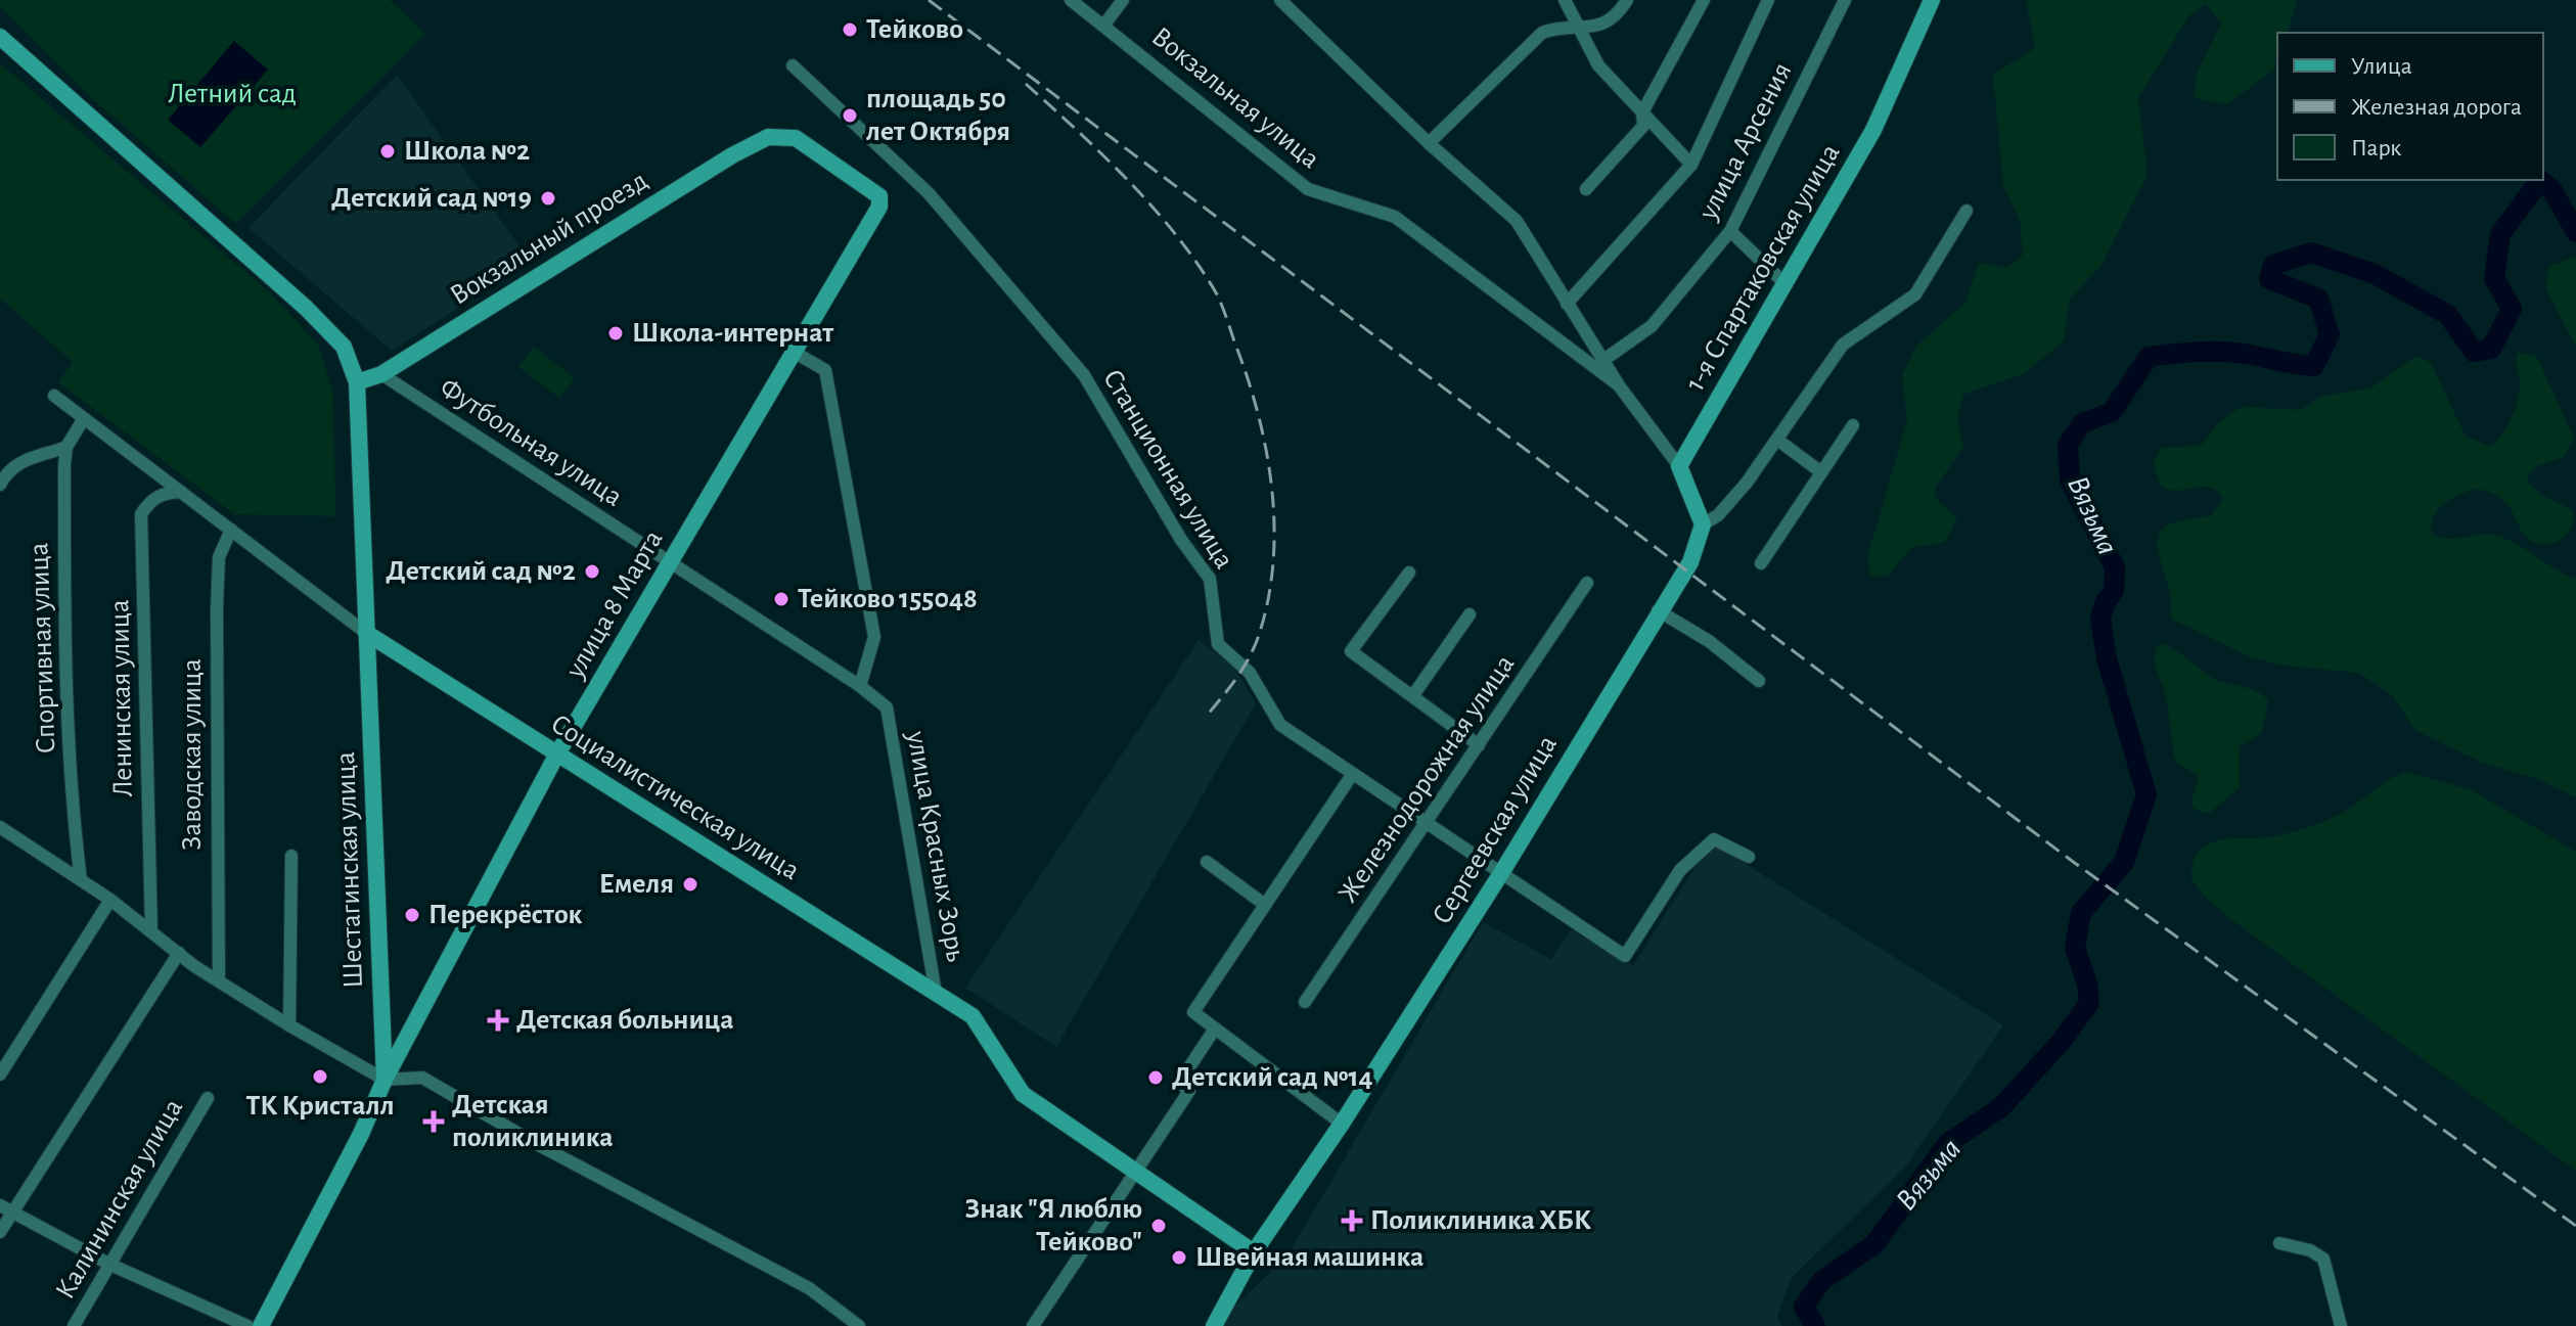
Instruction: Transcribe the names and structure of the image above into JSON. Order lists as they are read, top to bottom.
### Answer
{
  "streets": {
    "street": [
      "Вокзальная улица",
      "улица Арсения",
      "Вокзальный проезд",
      "1-я Спартаковская улица",
      "Футбольная улица",
      "Станционная улица",
      "улица 8 Марта",
      "Спортивная улица",
      "Ленинская улица",
      "Заводская улица",
      "Железнодорожная улица",
      "Социалистическая улица",
      "Сергеевская улица",
      "улица Красных Зорь",
      "Шестагинская улица",
      "Калининская улица"
    ]
  },
  "crossings": [
    ["Вокзальный проезд", "Футбольная улица"],
    ["Вокзальный проезд", "улица 8 Марта"],
    ["Вокзальный проезд", "Шестагинская улица"],
    ["Футбольная улица", "улица 8 Марта"],
    ["Футбольная улица", "улица Красных Зорь"],
    ["Станционная улица", "Железнодорожная улица"],
    ["Станционная улица", "Сергеевская улица"],
    ["улица 8 Марта", "Социалистическая улица"],
    ["улица 8 Марта", "Шестагинская улица"],
    ["Ленинская улица", "Социалистическая улица"],
    ["Заводская улица", "Социалистическая улица"],
    ["Социалистическая улица", "Сергеевская улица"],
    ["Социалистическая улица", "улица Красных Зорь"],
    ["Социалистическая улица", "Шестагинская улица"]
  ],
  "water": ["Вязьма"],
  "parks": ["Летний сад"],
  "places": {
    "other": [
      "Тейково",
      "площадь 50 лет Октября",
      "Школа №2",
      "Детский сад №19",
      "Школа-интернат",
      "Детский сад №2",
      "Тейково 155048",
      "Емеля",
      "Перекрёсток",
      "ТК Кристалл",
      "Детский сад №14",
      "Знак \"Я люблю Тейково\"",
      "Швейная машинка"
    ],
    "health": ["Детская больница", "Детская поликлиника", "Поликлиника ХБК"]
  },
  "legend": ["Улица", "Железная дорога", "Парк"]
}
